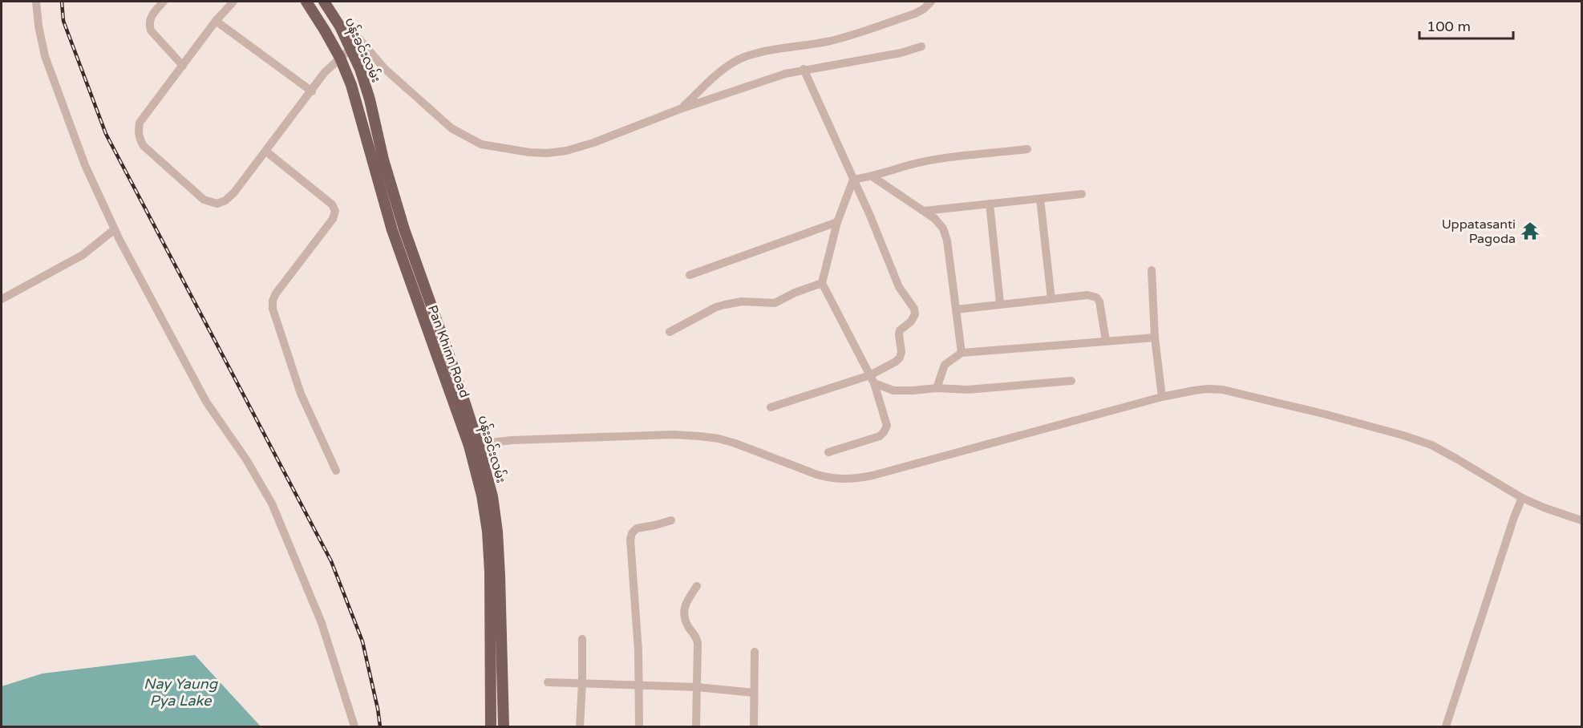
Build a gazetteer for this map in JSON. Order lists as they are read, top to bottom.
{
  "streets": {
    "main road": ["ပန်းခင်းလမ်း", "Pan Khinn Road"]
  },
  "crossings": [
    ["ပန်းခင်းလမ်း", "Pan Khinn Road"]
  ],
  "water": ["Nay Yaung Pya Lake"],
  "places": {
    "temple": ["Uppatasanti Pagoda"]
  },
  "scale_bar": "100 m"
}
